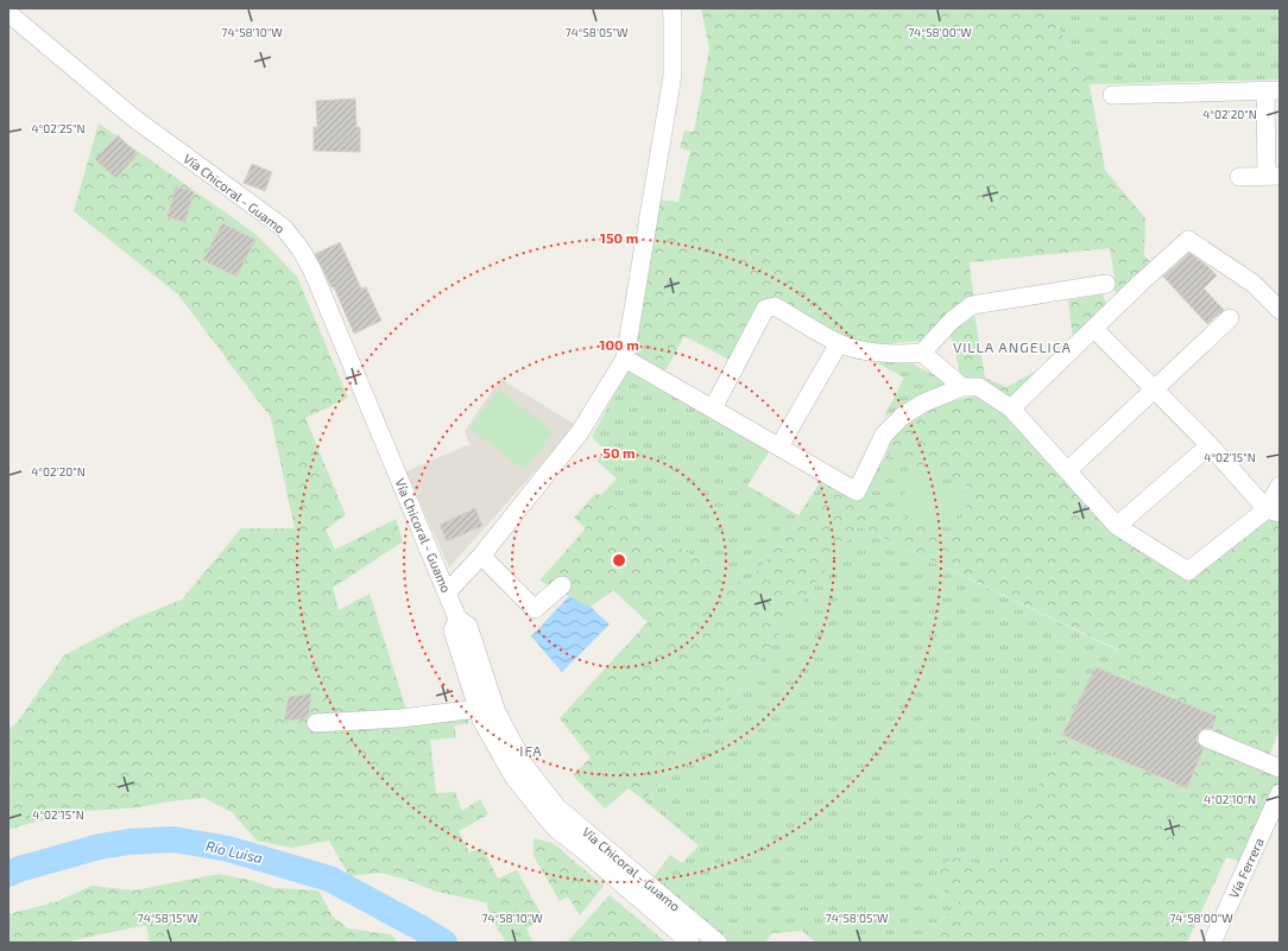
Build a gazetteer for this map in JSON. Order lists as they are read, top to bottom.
{
  "streets": {
    "street": ["Vía Chicoral - Guamo", "Vía Ferrera"]
  },
  "districts": ["VILLA ANGELICA", "IFA"],
  "water": ["Río Luisa"],
  "coordinates": [
    "74°58'10\"W",
    "74°58'05\"W",
    "74°58'00\"W",
    "4°02'20\"N",
    "4°02'25\"N",
    "4°02'15\"N",
    "4°02'10\"N",
    "74°58'15\"W"
  ],
  "rings": ["150 m", "100 m", "50 m"]
}
